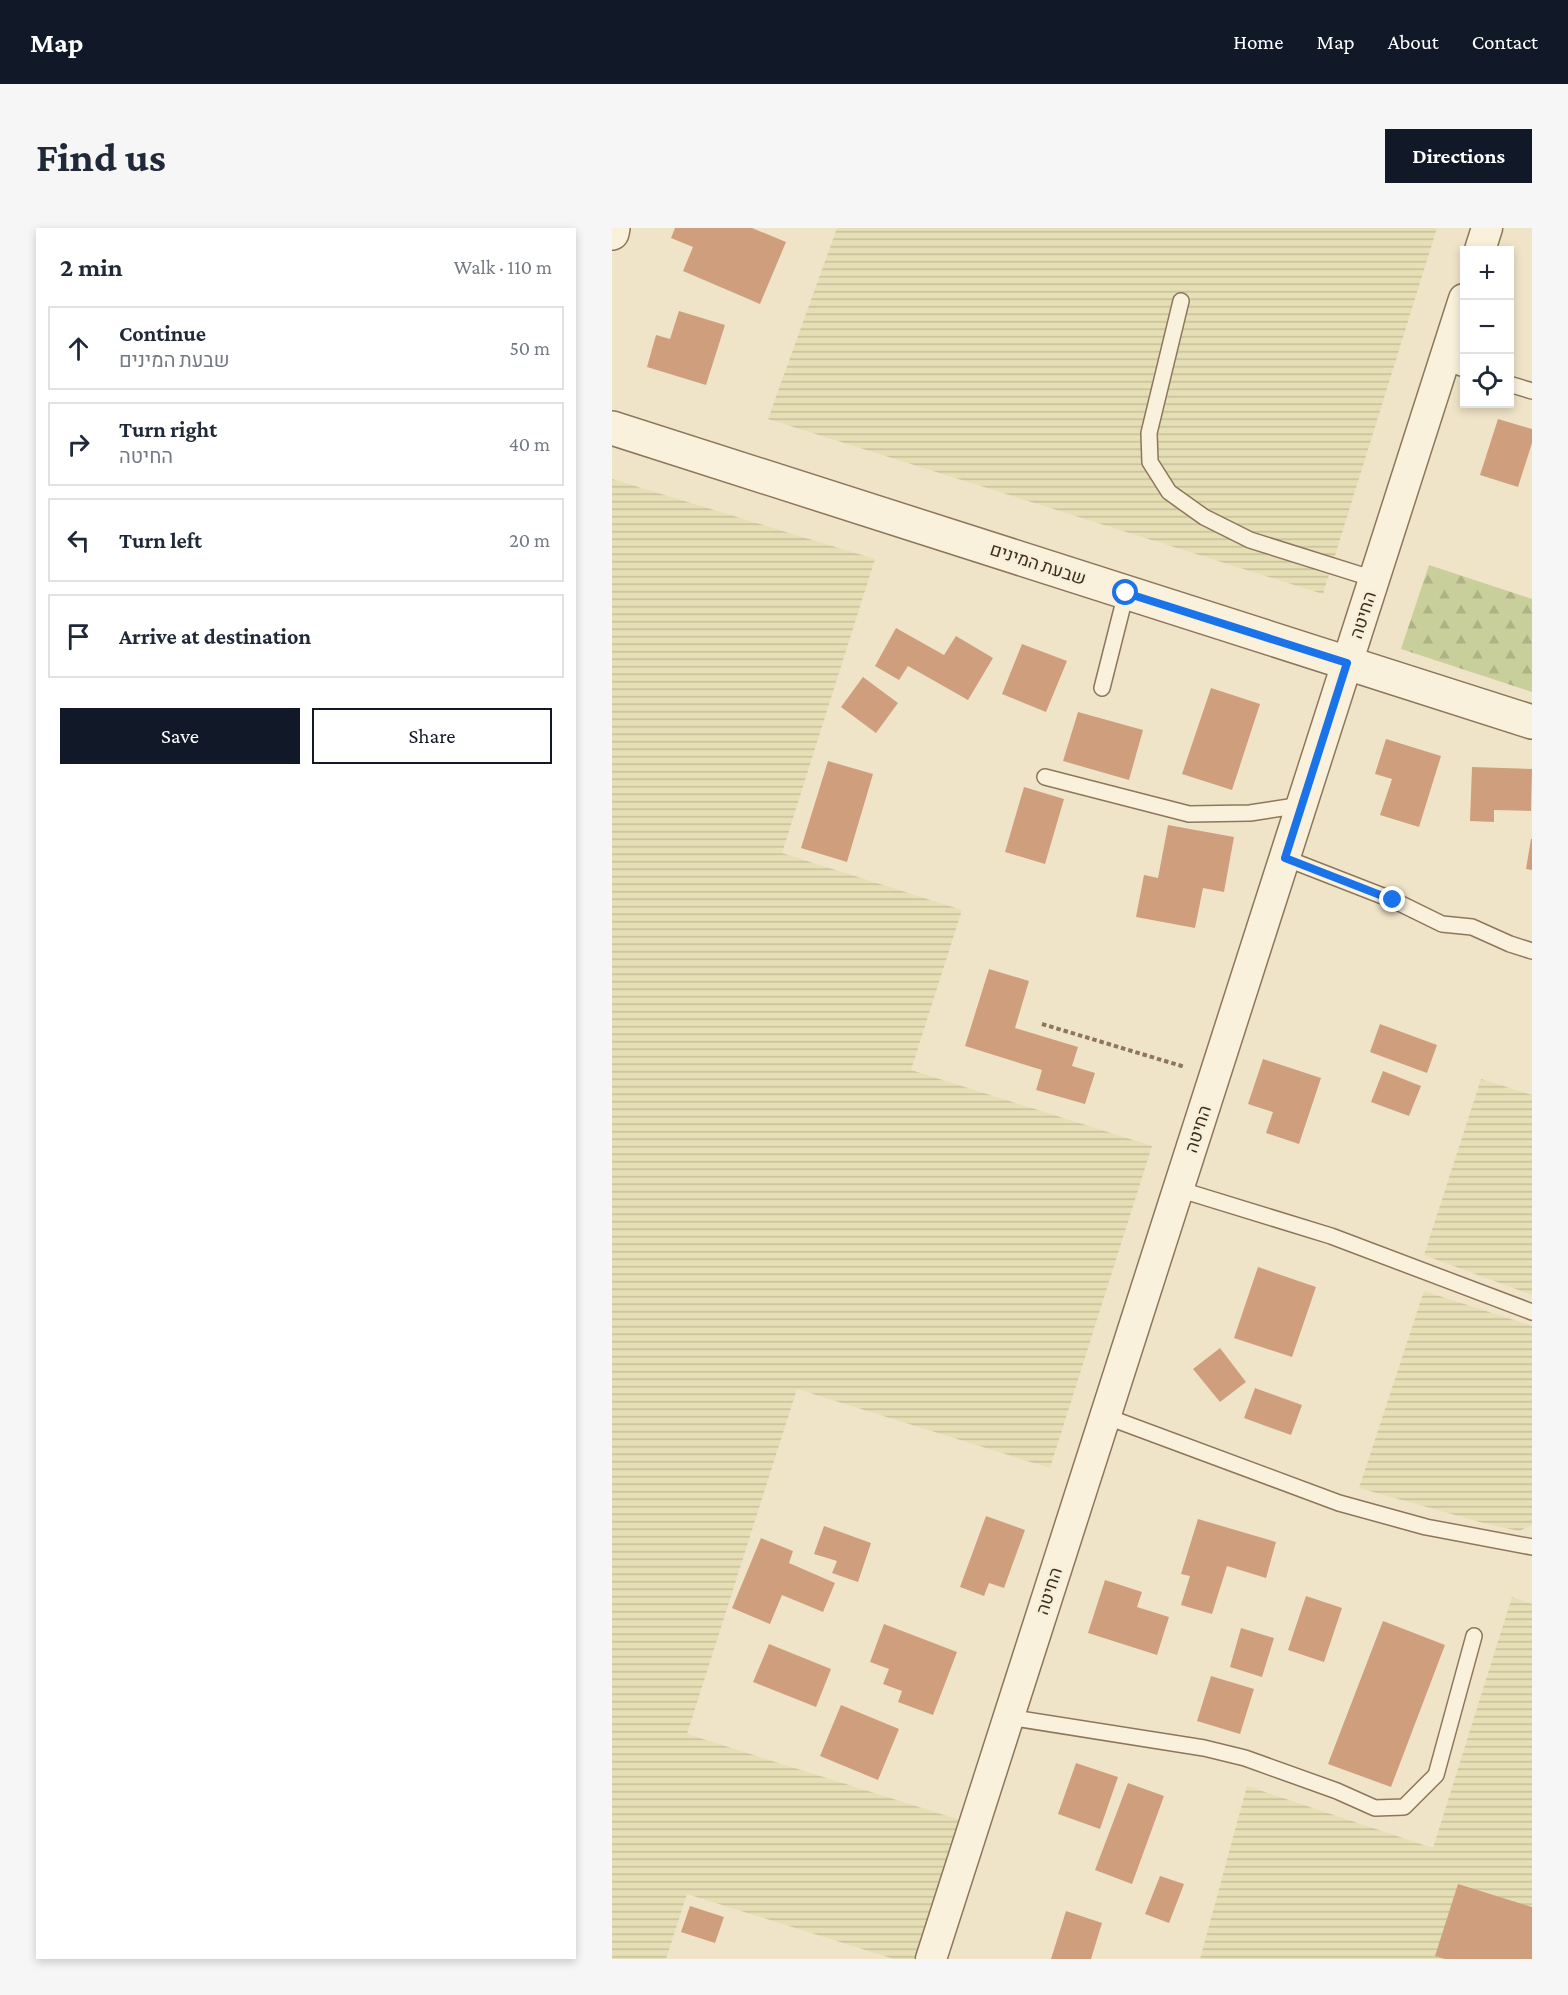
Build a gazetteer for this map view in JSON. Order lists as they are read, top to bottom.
{
  "streets": {
    "street": ["שבעת המינים", "החיטה"]
  },
  "crossings": [
    ["שבעת המינים", "החיטה"]
  ],
  "page": {
    "header": "Map",
    "nav": [
      "Home",
      "Map",
      "About",
      "Contact"
    ],
    "buttons": [
      "Directions",
      ["Save", "Share"]
    ],
    "title": "Find us",
    "heading": ["2 min", "Walk · 110 m"],
    "map_buttons": ["+", "−"],
    "list": [
      ["Continue", "שבעת המינים", "50 m"],
      ["Turn right", "החיטה", "40 m"],
      ["Turn left", "20 m"],
      "Arrive at destination"
    ]
  }
}
